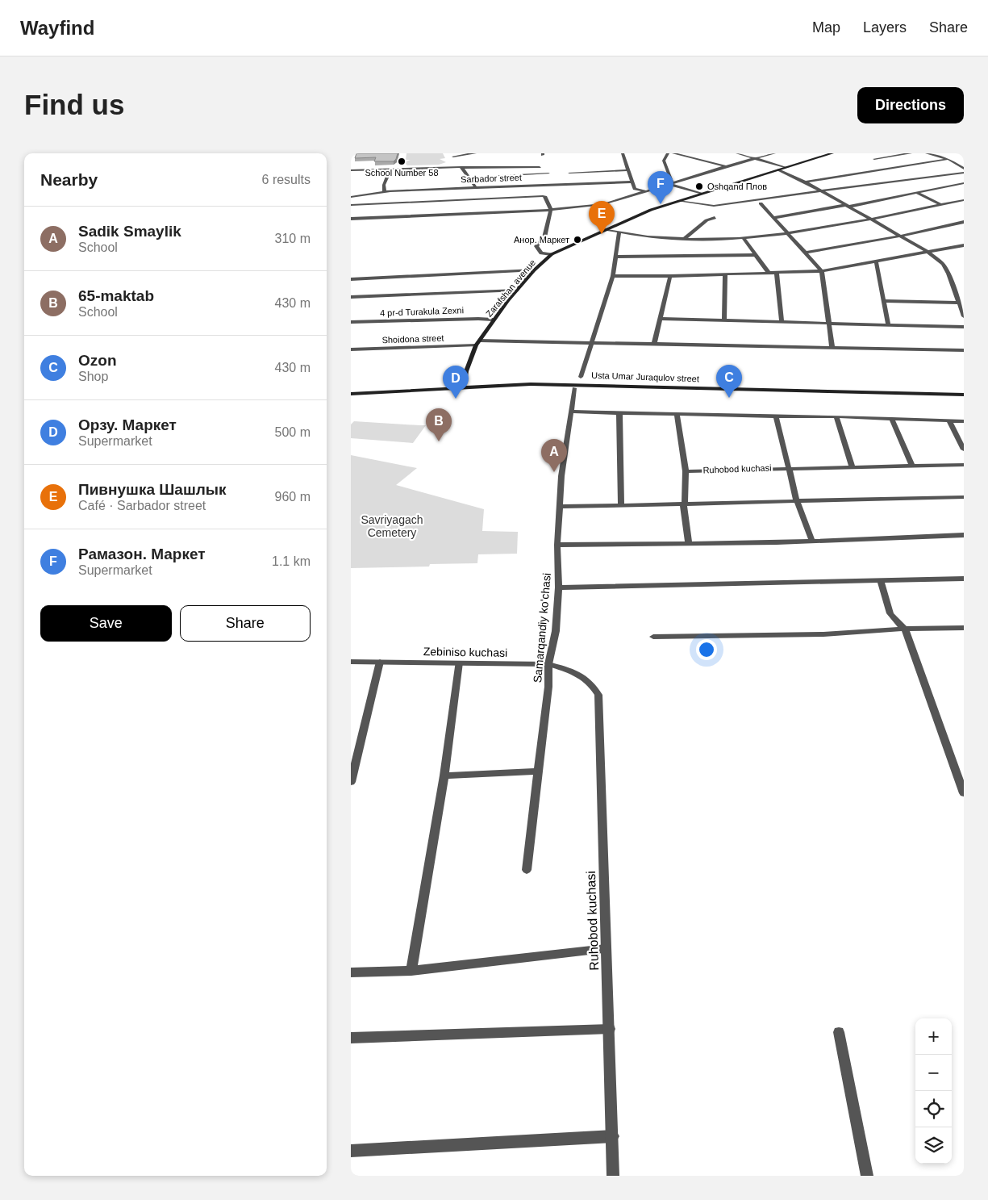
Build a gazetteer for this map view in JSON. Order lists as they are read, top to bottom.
{
  "streets": {
    "main road": ["Zarafshan avenue", "Usta Umar Juraqulov street"],
    "street": [
      "Sarbador street",
      "4 pr-d Turakula Zexni",
      "Shoidona street",
      "Ruhobod kuchasi",
      "Samarqandiy ko'chasi",
      "Zebiniso kuchasi"
    ]
  },
  "crossings": [
    ["Zarafshan avenue", "4 pr-d Turakula Zexni"],
    ["Zarafshan avenue", "Shoidona street"],
    ["Zarafshan avenue", "Usta Umar Juraqulov street"],
    ["Ruhobod kuchasi", "Zebiniso kuchasi"],
    ["Samarqandiy ko'chasi", "Zebiniso kuchasi"]
  ],
  "parks": ["Savriyagach Cemetery"],
  "places": ["School Number 58", "Oshqand Плов", "Анор. Маркет"],
  "page": {
    "header": "Wayfind",
    "nav": ["Map", "Layers", "Share"],
    "buttons": [
      "Directions",
      ["Save", "Share"]
    ],
    "title": "Find us",
    "heading": ["Nearby", "6 results"],
    "pins": [
      "F",
      "E",
      "C",
      "D",
      "B",
      "A"
    ],
    "list": [
      {
        "mark": "A",
        "name": "Sadik Smaylik",
        "note": "School",
        "value": "310 m"
      },
      {
        "mark": "B",
        "name": "65-maktab",
        "note": "School",
        "value": "430 m"
      },
      {
        "mark": "C",
        "name": "Ozon",
        "note": "Shop",
        "value": "430 m"
      },
      {
        "mark": "D",
        "name": "Орзу. Маркет",
        "note": "Supermarket",
        "value": "500 m"
      },
      {
        "mark": "E",
        "name": "Пивнушка Шашлык",
        "note": "Café · Sarbador street",
        "value": "960 m"
      },
      {
        "mark": "F",
        "name": "Рамазон. Маркет",
        "note": "Supermarket",
        "value": "1.1 km"
      }
    ],
    "map_buttons": ["+", "−"]
  }
}
